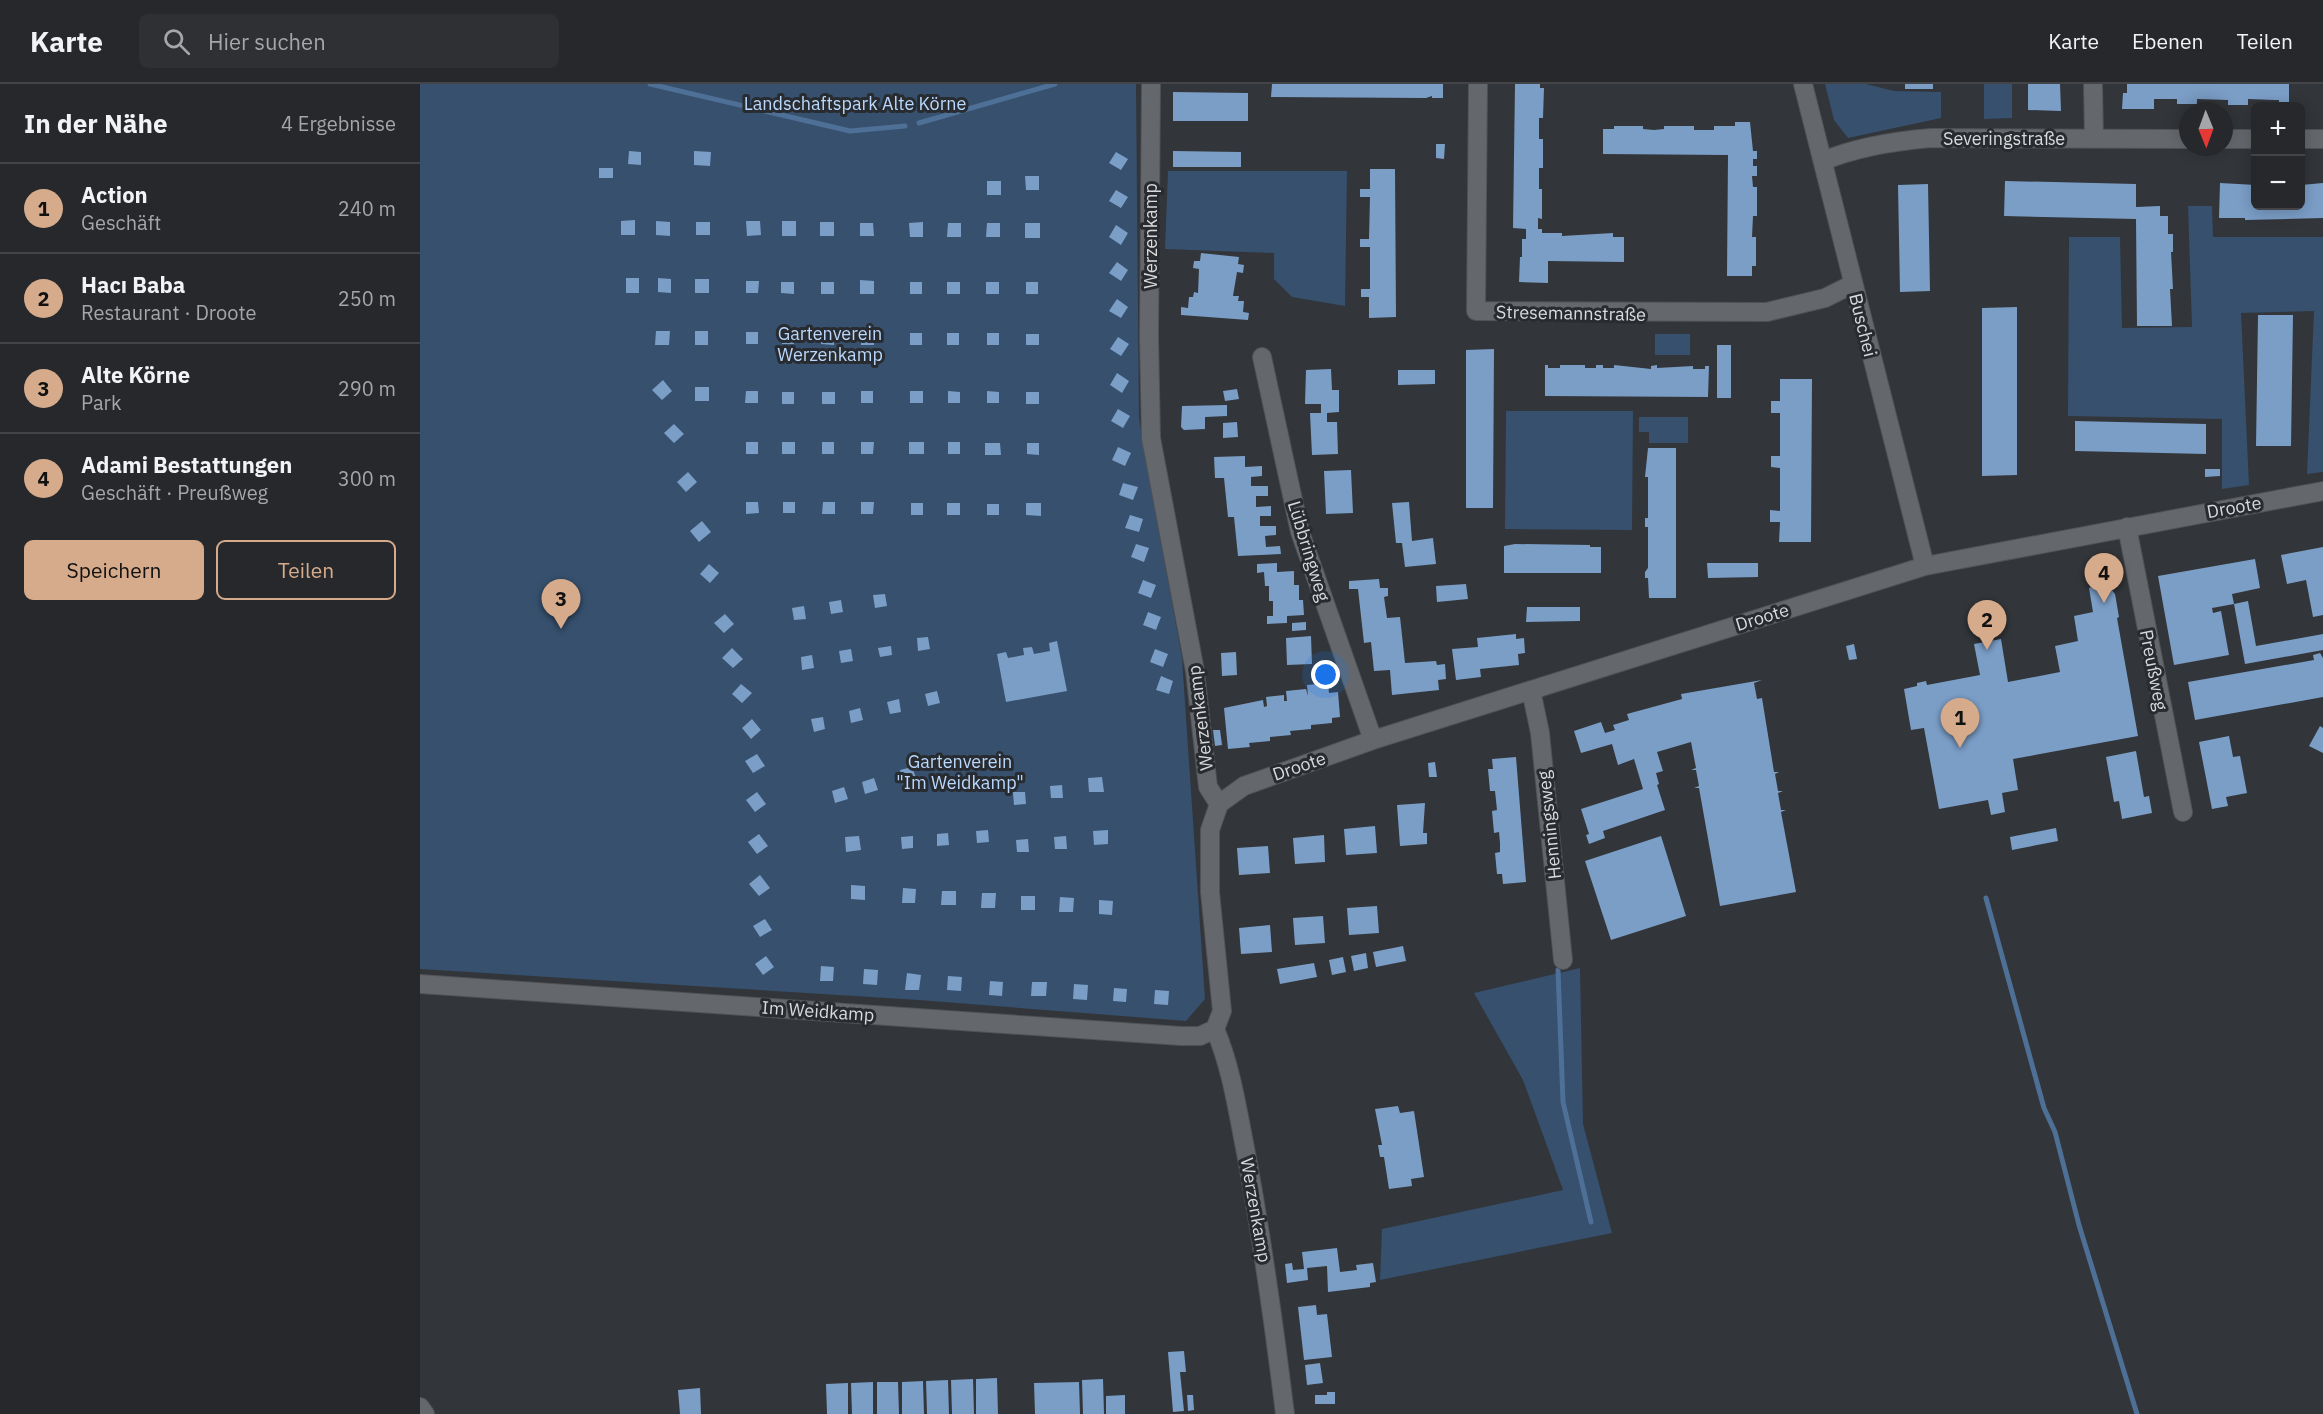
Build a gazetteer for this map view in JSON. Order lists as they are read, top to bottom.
{
  "streets": {
    "street": [
      "Severingstraße",
      "Werzenkamp",
      "Stresemannstraße",
      "Buschei",
      "Droote",
      "Lübbringweg",
      "Preußweg",
      "Henningsweg",
      "Im Weidkamp"
    ]
  },
  "crossings": [
    ["Severingstraße", "Buschei"],
    ["Werzenkamp", "Droote"],
    ["Werzenkamp", "Im Weidkamp"],
    ["Stresemannstraße", "Buschei"],
    ["Buschei", "Droote"],
    ["Droote", "Lübbringweg"],
    ["Droote", "Preußweg"],
    ["Droote", "Henningsweg"]
  ],
  "parks": ["Landschaftspark Alte Körne", "Gartenverein Werzenkamp", "Gartenverein \"Im Weidkamp\""],
  "north": "bottom",
  "page": {
    "header": "Karte",
    "search": "Hier suchen",
    "nav": ["Karte", "Ebenen", "Teilen"],
    "heading": ["In der Nähe", "4 Ergebnisse"],
    "map_buttons": ["+", "−"],
    "list": [
      {
        "mark": "1",
        "name": "Action",
        "note": "Geschäft",
        "value": "240 m"
      },
      {
        "mark": "2",
        "name": "Hacı Baba",
        "note": "Restaurant · Droote",
        "value": "250 m"
      },
      {
        "mark": "3",
        "name": "Alte Körne",
        "note": "Park",
        "value": "290 m"
      },
      {
        "mark": "4",
        "name": "Adami Bestattungen",
        "note": "Geschäft · Preußweg",
        "value": "300 m"
      }
    ],
    "buttons": ["Speichern", "Teilen"],
    "pins": [
      "4",
      "3",
      "2",
      "1"
    ]
  }
}
